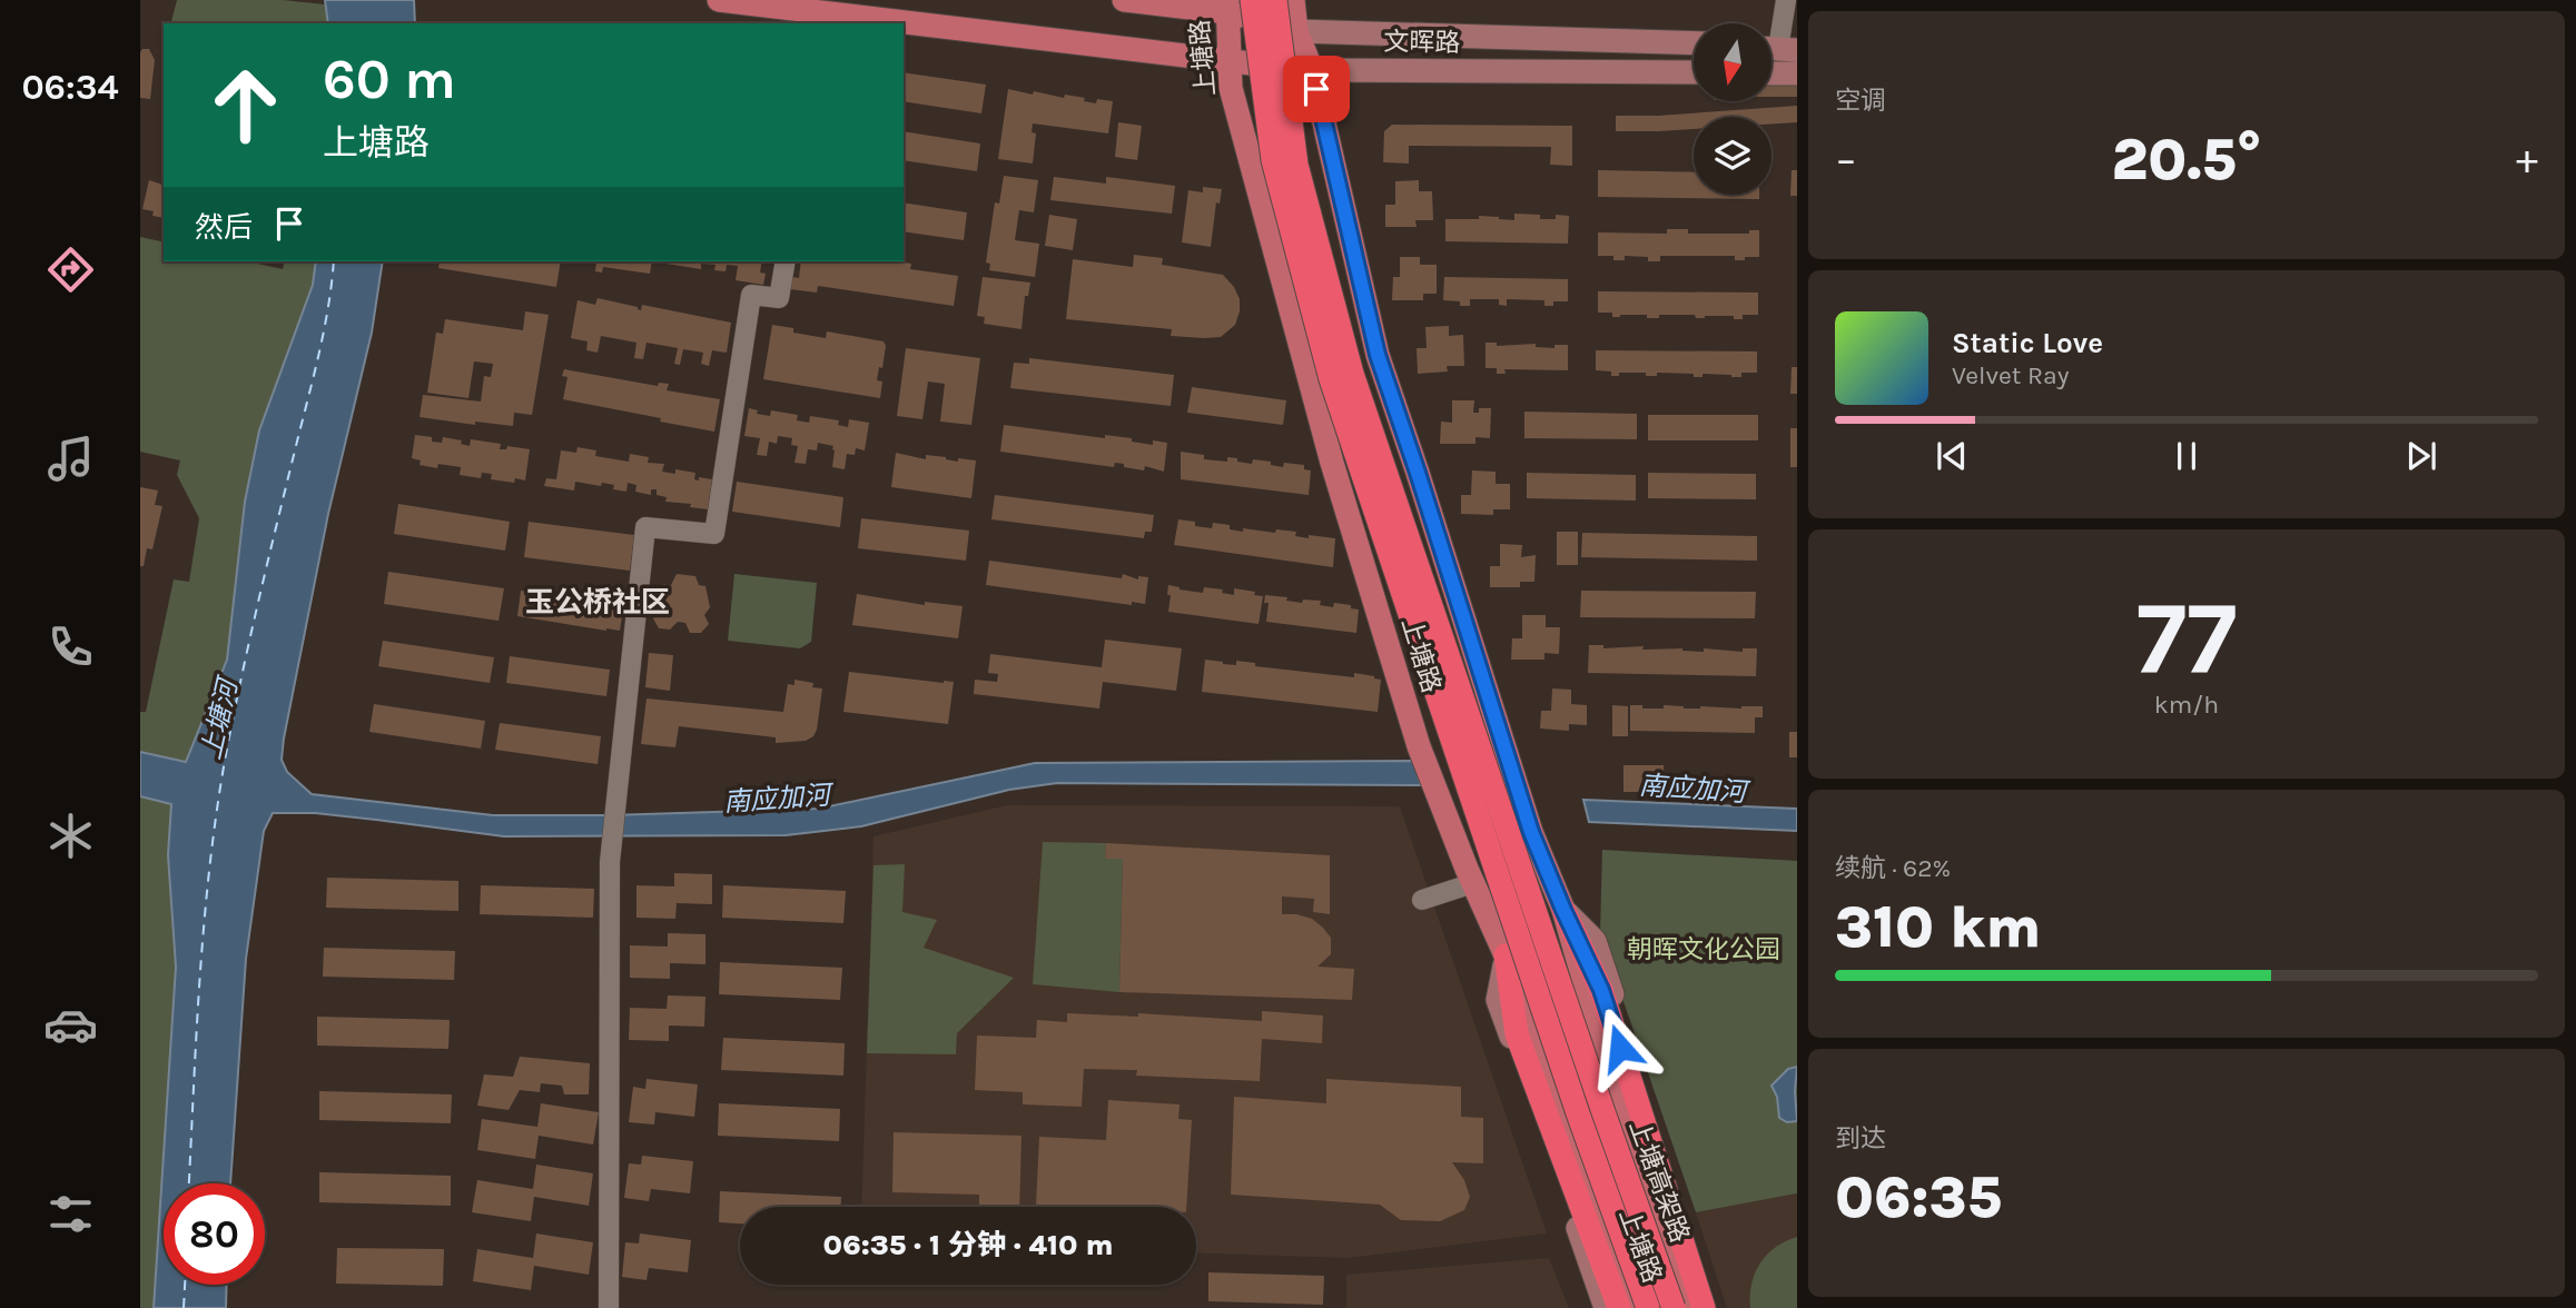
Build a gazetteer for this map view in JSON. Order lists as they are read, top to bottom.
{
  "streets": {
    "highway": ["上塘高架路"],
    "main road": ["文晖路", "上塘路"]
  },
  "crossings": [
    ["文晖路", "上塘路"]
  ],
  "districts": ["玉公桥社区"],
  "water": ["上塘河", "南应加河"],
  "parks": ["朝晖文化公园"],
  "north": "bottom",
  "page": {
    "tabs": "06:34",
    "tile": [
      "空调",
      ["77", "km/h"],
      ["续航 · 62%", "310 km"],
      ["到达", "06:35"]
    ],
    "turn": ["60 m", "上塘路"],
    "heat": ["−", "20.5°", "+"],
    "then": "然后",
    "song": ["Static Love", "Velvet Ray"],
    "limit": "80",
    "trip": "06:35 · 1 分钟 · 410 m"
  }
}
